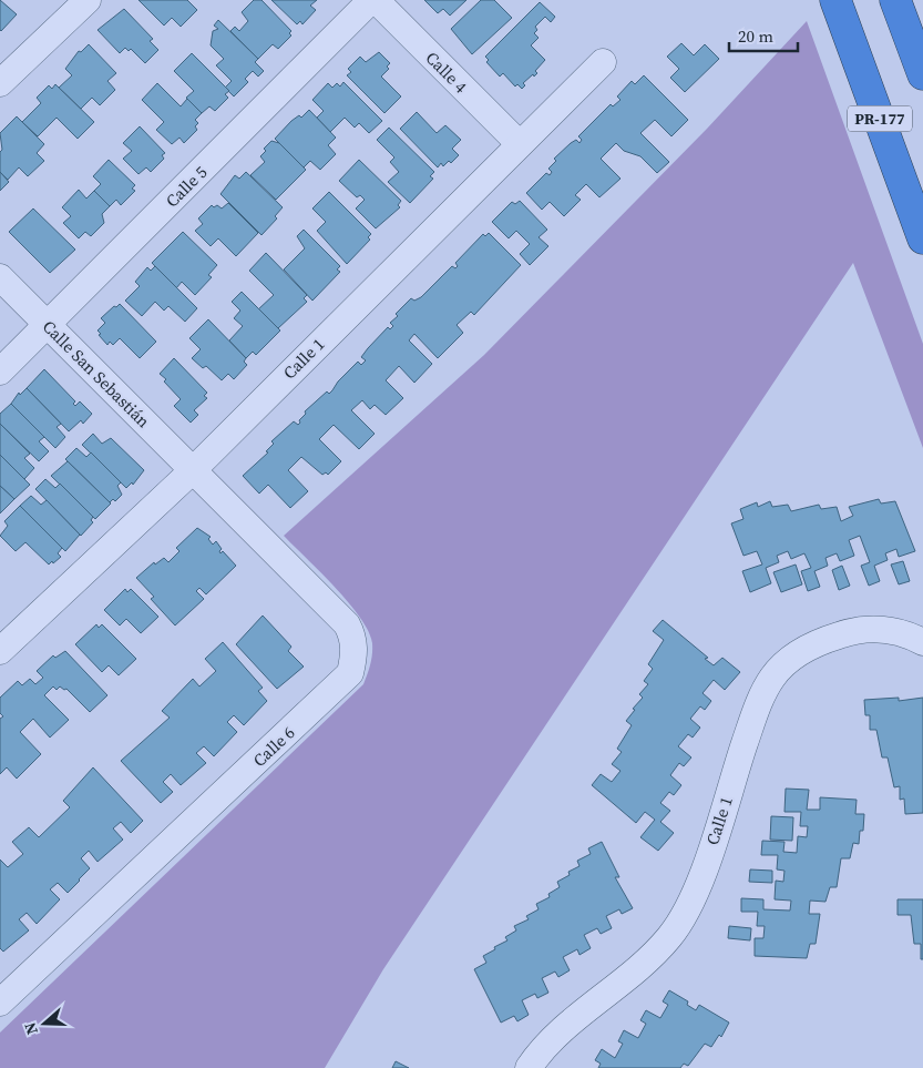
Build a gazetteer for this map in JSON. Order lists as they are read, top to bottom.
{
  "streets": {
    "highway": ["PR-177"],
    "street": [
      "Calle 4",
      "Calle 5",
      "Calle 1",
      "Calle San Sebastián",
      "Calle 6"
    ]
  },
  "crossings": [
    ["Calle 4", "Calle 1"],
    ["Calle 5", "Calle San Sebastián"],
    ["Calle 1", "Calle San Sebastián"],
    ["Calle 1", "Calle 6"],
    ["Calle San Sebastián", "Calle 6"]
  ],
  "scale_bar": "20 m",
  "north": "left"
}
